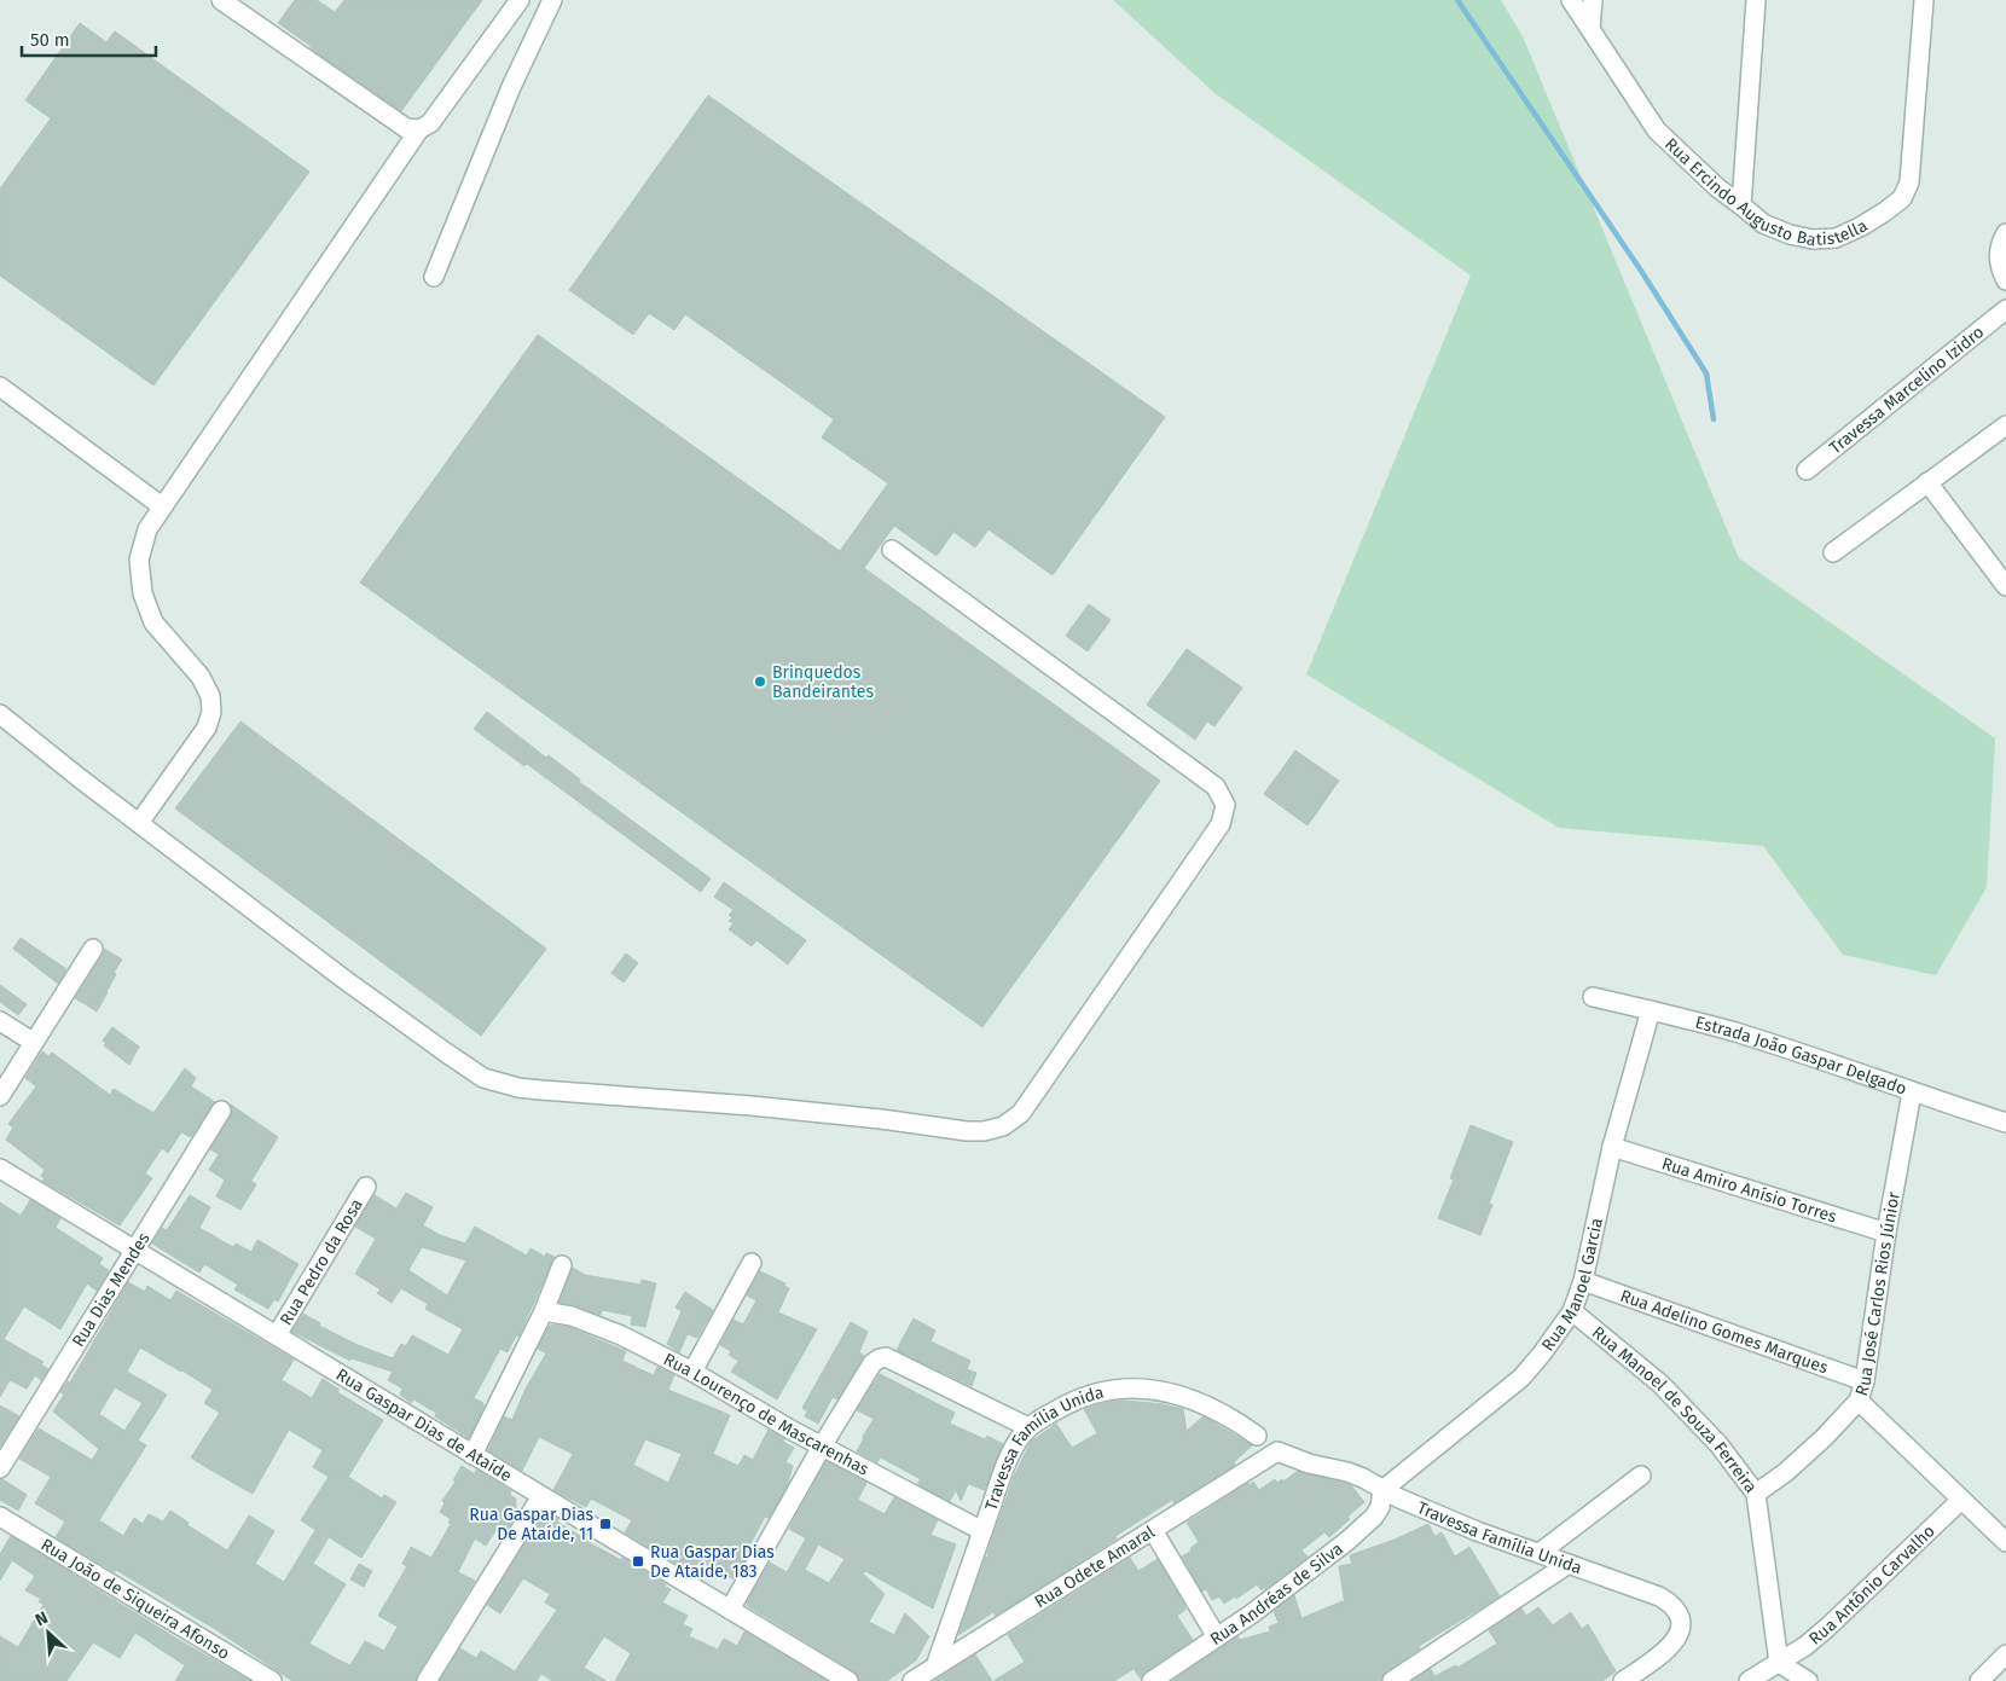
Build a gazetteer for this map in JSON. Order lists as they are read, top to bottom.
{
  "streets": {
    "street": [
      "Rua Ercindo Augusto Batistella",
      "Travessa Marcelino Izidro",
      "Estrada João Gaspar Delgado",
      "Rua Amiro Anísio Torres",
      "Rua Pedro da Rosa",
      "Rua Manoel Garcia",
      "Rua Dias Mendes",
      "Rua José Carlos Rios Júnior",
      "Rua Adelino Gomes Marques",
      "Rua Manoel de Souza Ferreira",
      "Rua Lourenço de Mascarenhas",
      "Rua Gaspar Dias de Ataíde",
      "Travessa Família Unida",
      "Rua Odete Amaral",
      "Rua Antônio Carvalho",
      "Rua Andréas de Silva",
      "Rua João de Siqueira Afonso"
    ]
  },
  "crossings": [
    ["Estrada João Gaspar Delgado", "Rua Manoel Garcia"],
    ["Estrada João Gaspar Delgado", "Rua José Carlos Rios Júnior"],
    ["Rua Amiro Anísio Torres", "Rua Manoel Garcia"],
    ["Rua Amiro Anísio Torres", "Rua José Carlos Rios Júnior"],
    ["Rua Pedro da Rosa", "Rua Gaspar Dias de Ataíde"],
    ["Rua Manoel Garcia", "Rua Adelino Gomes Marques"],
    ["Rua Manoel Garcia", "Rua Manoel de Souza Ferreira"],
    ["Rua Manoel Garcia", "Travessa Família Unida"],
    ["Rua Manoel Garcia", "Rua Andréas de Silva"],
    ["Rua Dias Mendes", "Rua Gaspar Dias de Ataíde"],
    ["Rua José Carlos Rios Júnior", "Rua Adelino Gomes Marques"],
    ["Rua José Carlos Rios Júnior", "Rua Antônio Carvalho"],
    ["Rua Manoel de Souza Ferreira", "Rua Antônio Carvalho"],
    ["Rua Lourenço de Mascarenhas", "Travessa Família Unida"],
    ["Travessa Família Unida", "Rua Odete Amaral"],
    ["Travessa Família Unida", "Rua Andréas de Silva"]
  ],
  "places": {
    "other": ["Brinquedos Bandeirantes"],
    "transit": ["Rua Gaspar Dias De Ataíde, 11", "Rua Gaspar Dias De Ataíde, 183"]
  },
  "scale_bar": "50 m",
  "north": "top left"
}
